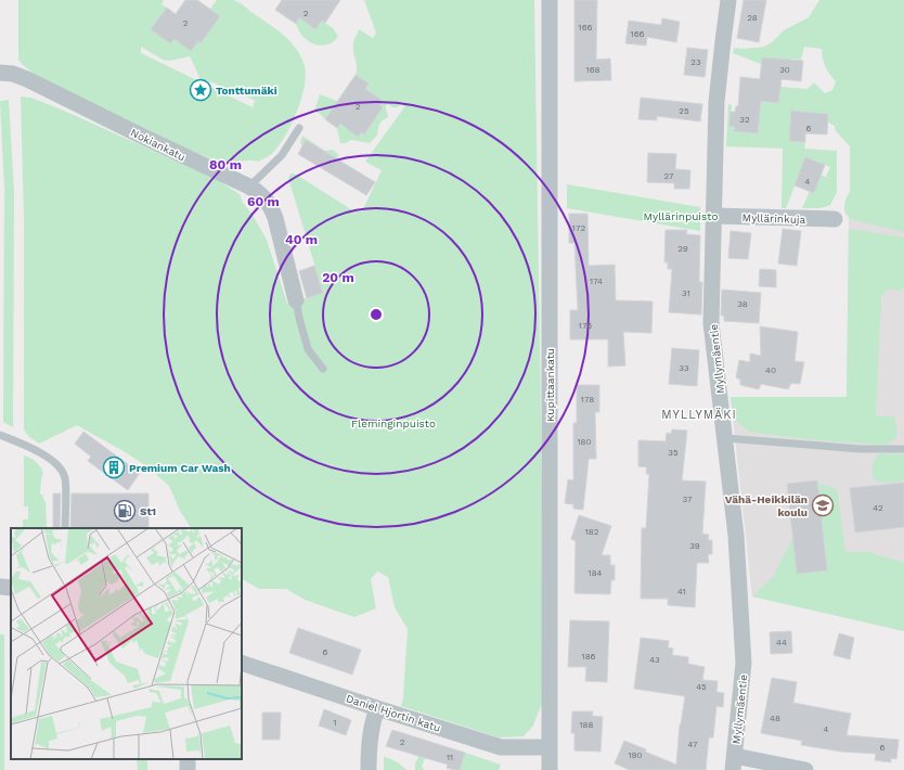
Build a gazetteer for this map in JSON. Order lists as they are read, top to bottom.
{
  "streets": {
    "street": [
      "Nokiankatu",
      "Myllärinkuja",
      "Myllymäentie",
      "Kupittaankatu",
      "Daniel Hjortin katu"
    ]
  },
  "crossings": [
    ["Myllärinkuja", "Myllymäentie"],
    ["Kupittaankatu", "Daniel Hjortin katu"]
  ],
  "districts": ["MYLLYMÄKI"],
  "parks": ["Myllärinpuisto", "Fleminginpuisto"],
  "places": {
    "place": ["Tonttumäki"],
    "building": ["Premium Car Wash"],
    "school or university": ["Vähä-Heikkilän koulu"],
    "fuel station": ["St1"]
  },
  "house_numbers": [
    "2",
    "28",
    "2",
    "166",
    "166",
    "23",
    "168",
    "30",
    "2",
    "25",
    "32",
    "6",
    "27",
    "4",
    "172",
    "29",
    "174",
    "31",
    "38",
    "176",
    "33",
    "40",
    "178",
    "180",
    "35",
    "37",
    "42",
    "182",
    "39",
    "184",
    "41",
    "44",
    "6",
    "186",
    "43",
    "45",
    "48",
    "1",
    "188",
    "4",
    "2",
    "47",
    "6",
    "190",
    "11"
  ],
  "rings": [
    "80 m",
    "60 m",
    "40 m",
    "20 m"
  ]
}
